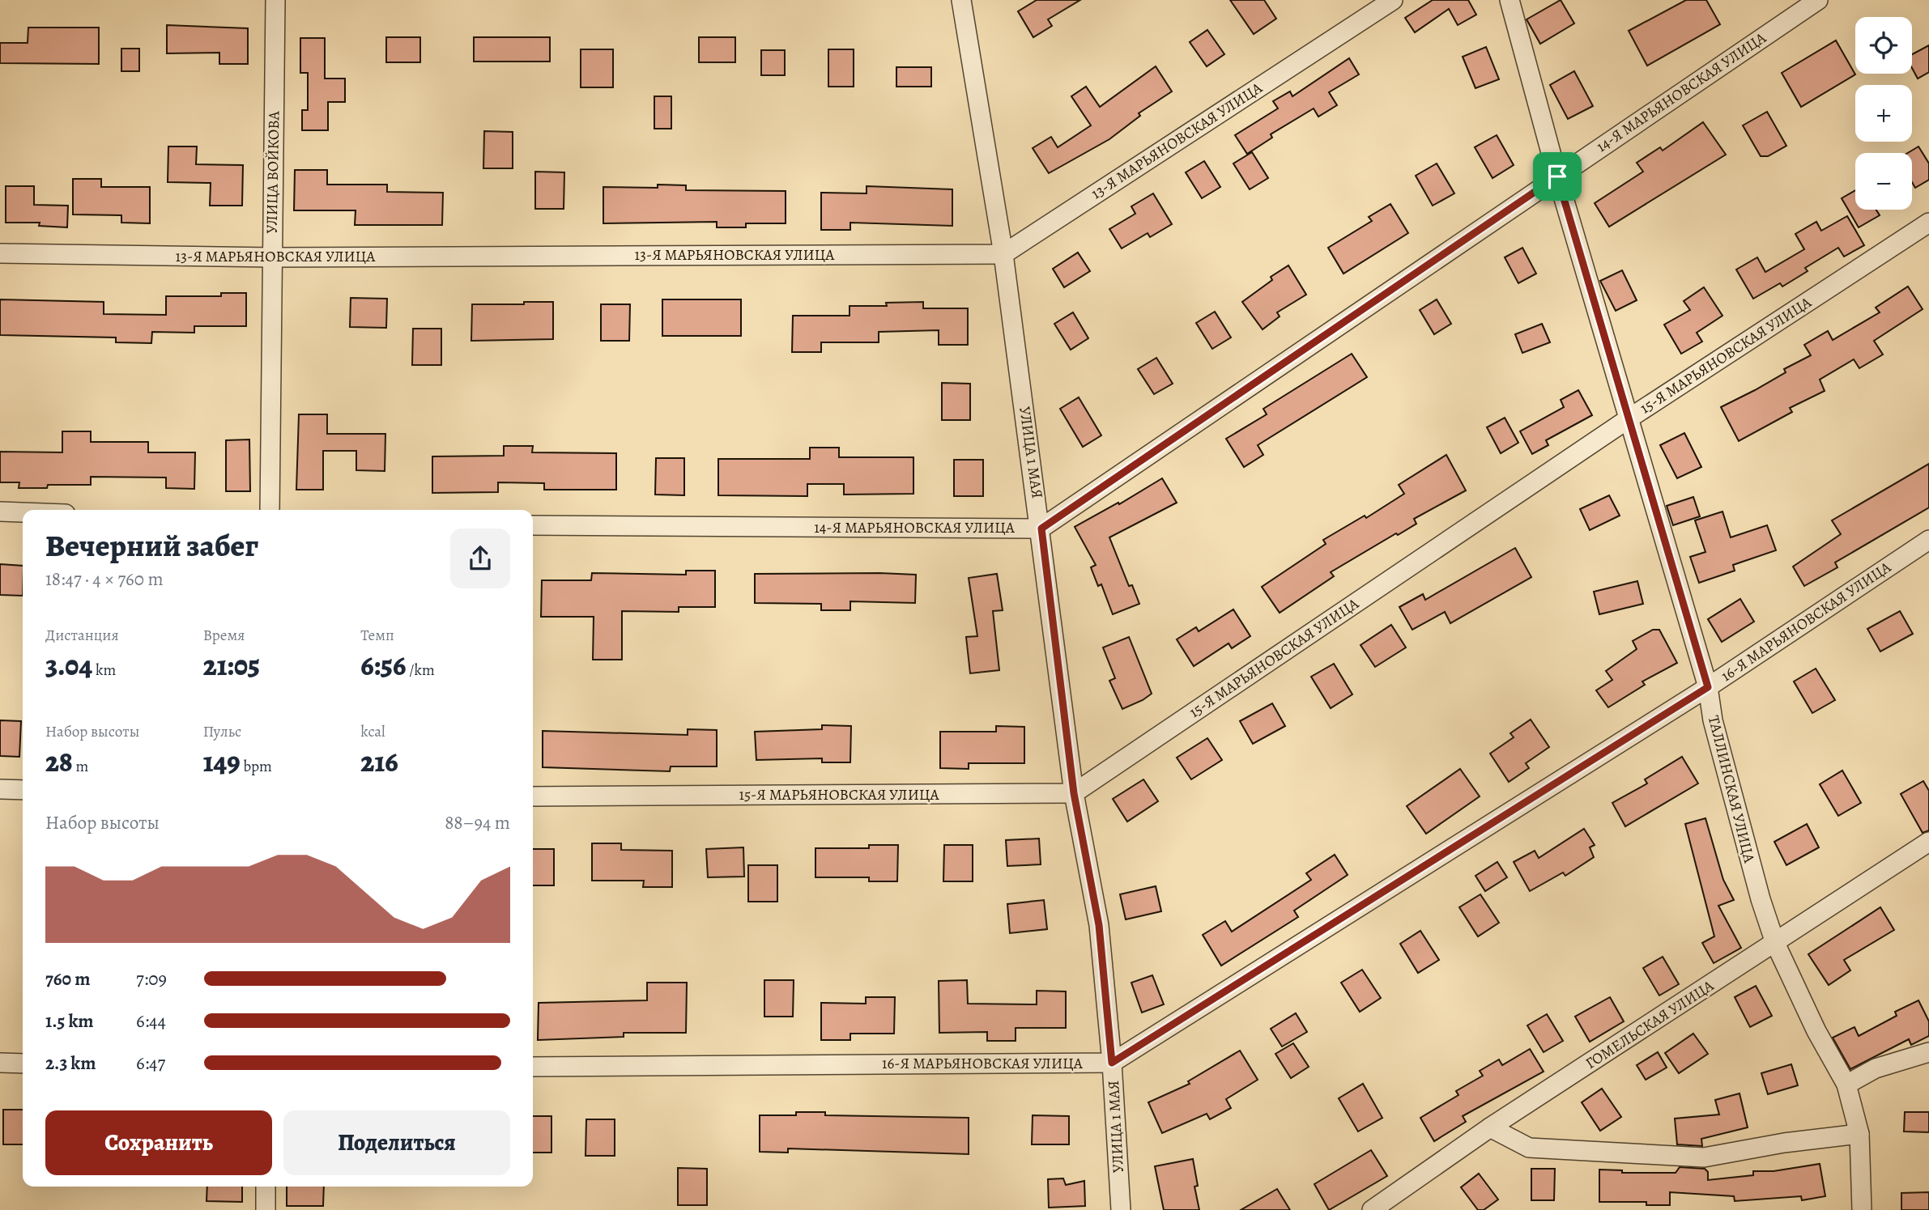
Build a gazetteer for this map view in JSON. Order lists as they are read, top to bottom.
{
  "streets": {
    "street": [
      "14-Я МАРЬЯНОВСКАЯ УЛИЦА",
      "13-Я МАРЬЯНОВСКАЯ УЛИЦА",
      "УЛИЦА ВОЙКОВА",
      "15-Я МАРЬЯНОВСКАЯ УЛИЦА",
      "УЛИЦА 1 МАЯ",
      "16-Я МАРЬЯНОВСКАЯ УЛИЦА",
      "ТАЛЛИНСКАЯ УЛИЦА",
      "ГОМЕЛЬСКАЯ УЛИЦА"
    ]
  },
  "crossings": [
    ["14-Я МАРЬЯНОВСКАЯ УЛИЦА", "УЛИЦА 1 МАЯ"],
    ["14-Я МАРЬЯНОВСКАЯ УЛИЦА", "ТАЛЛИНСКАЯ УЛИЦА"],
    ["13-Я МАРЬЯНОВСКАЯ УЛИЦА", "УЛИЦА ВОЙКОВА"],
    ["13-Я МАРЬЯНОВСКАЯ УЛИЦА", "УЛИЦА 1 МАЯ"],
    ["15-Я МАРЬЯНОВСКАЯ УЛИЦА", "УЛИЦА 1 МАЯ"],
    ["15-Я МАРЬЯНОВСКАЯ УЛИЦА", "ТАЛЛИНСКАЯ УЛИЦА"],
    ["УЛИЦА 1 МАЯ", "16-Я МАРЬЯНОВСКАЯ УЛИЦА"],
    ["16-Я МАРЬЯНОВСКАЯ УЛИЦА", "ТАЛЛИНСКАЯ УЛИЦА"],
    ["ТАЛЛИНСКАЯ УЛИЦА", "ГОМЕЛЬСКАЯ УЛИЦА"]
  ],
  "page": {
    "map_buttons": ["+", "−"],
    "heading": ["Вечерний забег", "18:47 · 4 × 760 m"],
    "stats": [
      ["Дистанция", "3.04 km"],
      ["Время", "21:05"],
      ["Темп", "6:56 /km"],
      ["Набор высоты", "28 m"],
      ["Пульс", "149 bpm"],
      ["kcal", "216"]
    ],
    "chart": ["Набор высоты", "88–94 m"],
    "list": [
      {
        "name": "760 m",
        "note": "7:09"
      },
      {
        "name": "1.5 km",
        "note": "6:44"
      },
      {
        "name": "2.3 km",
        "note": "6:47"
      }
    ],
    "buttons": ["Сохранить", "Поделиться"]
  }
}
